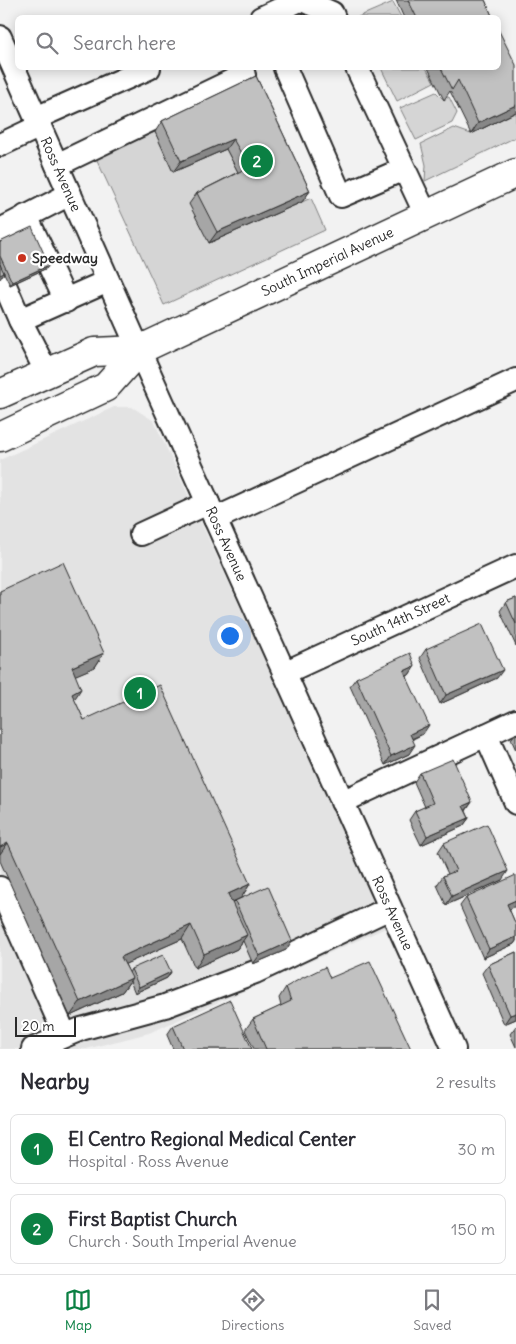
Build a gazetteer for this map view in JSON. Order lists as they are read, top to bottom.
{
  "streets": {
    "highway": ["South Imperial Avenue"],
    "street": ["Ross Avenue", "South 14th Street"]
  },
  "crossings": [
    ["Ross Avenue", "South Imperial Avenue"],
    ["Ross Avenue", "South 14th Street"]
  ],
  "places": ["Speedway"],
  "scale_bar": "20 m",
  "page": {
    "search": "Search here",
    "pins": ["2", "1"],
    "scale": "20 m",
    "heading": ["Nearby", "2 results"],
    "list": [
      {
        "mark": "1",
        "name": "El Centro Regional Medical Center",
        "note": "Hospital · Ross Avenue",
        "value": "30 m"
      },
      {
        "mark": "2",
        "name": "First Baptist Church",
        "note": "Church · South Imperial Avenue",
        "value": "150 m"
      }
    ],
    "nav": ["Map", "Directions", "Saved"]
  }
}
